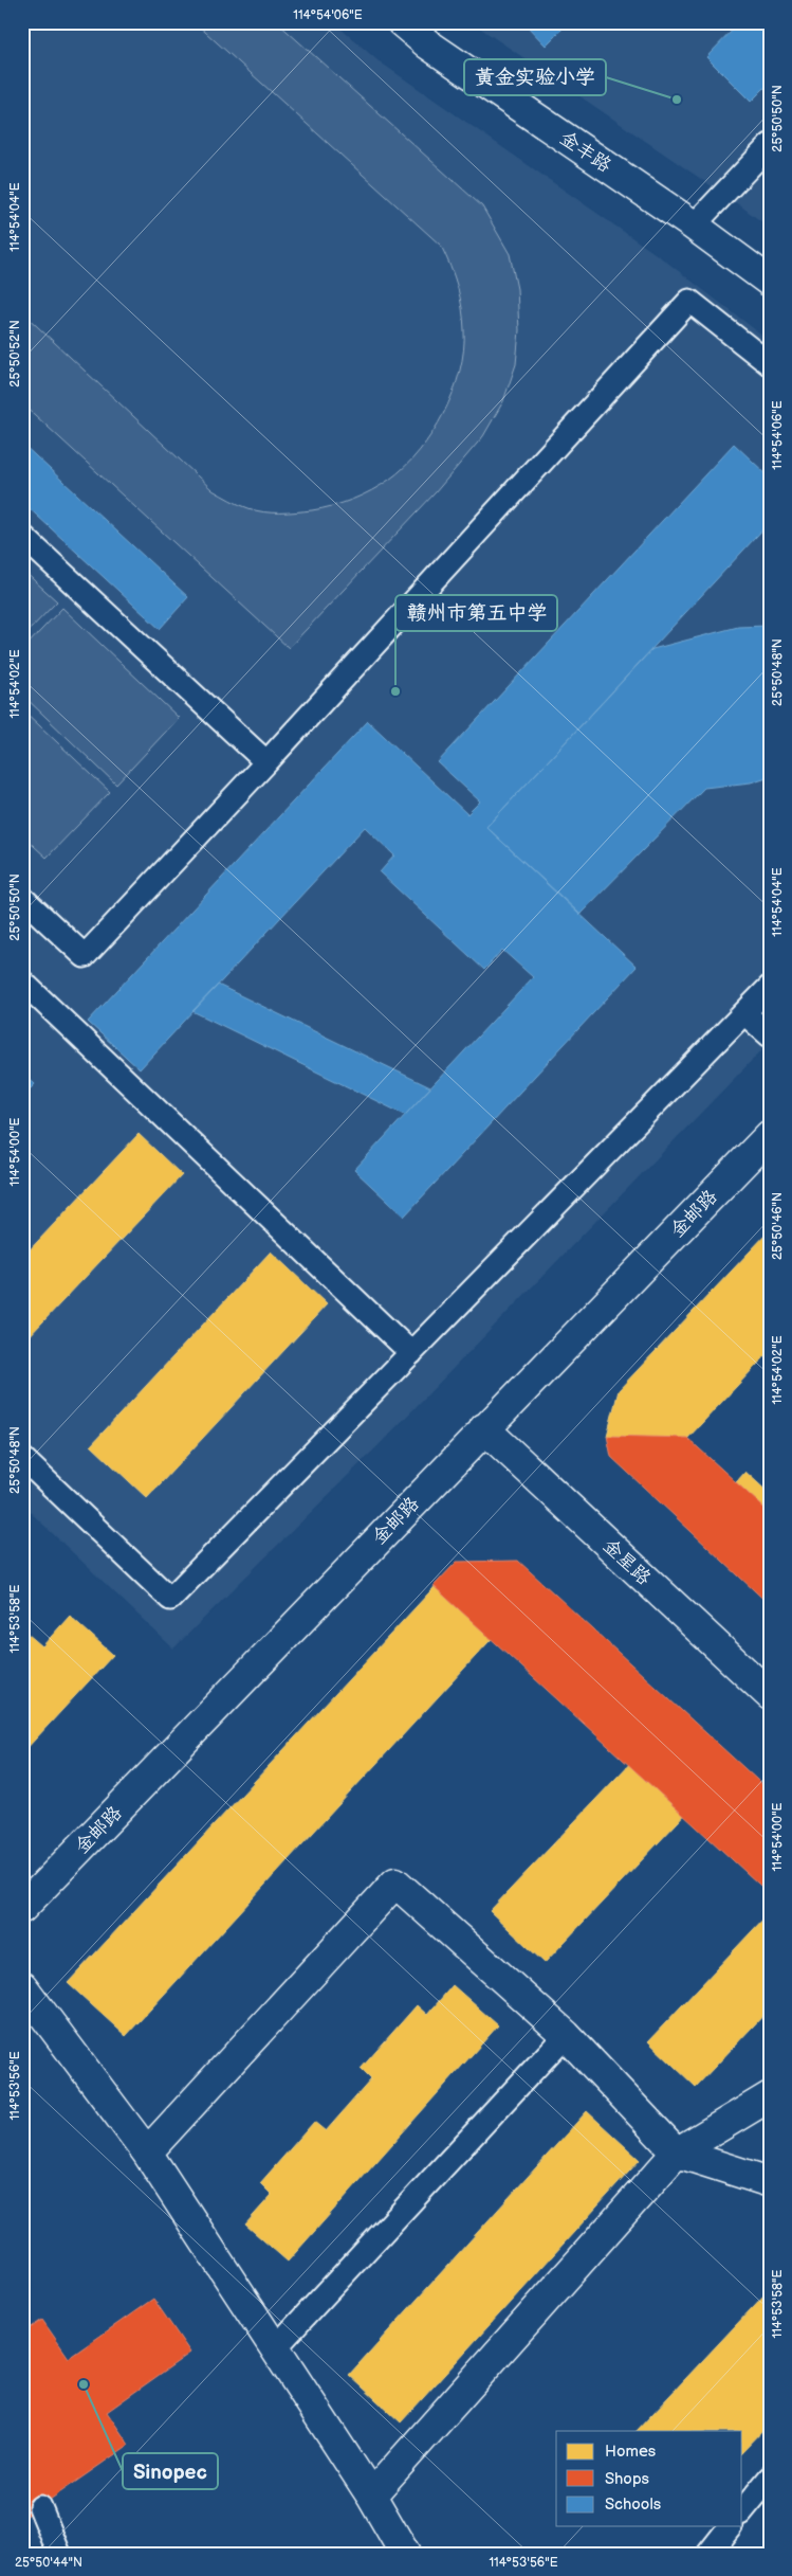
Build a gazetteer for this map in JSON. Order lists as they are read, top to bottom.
{
  "streets": {
    "street": ["金丰路", "金邮路", "金星路"]
  },
  "crossings": [
    ["金邮路", "金星路"]
  ],
  "places": ["黄金实验小学", "赣州市第五中学", "Sinopec"],
  "legend": ["Homes", "Shops", "Schools"],
  "coordinates": [
    "114°54'06\"E",
    "25°50'50\"N",
    "114°54'04\"E",
    "25°50'52\"N",
    "25°50'48\"N",
    "114°54'02\"E",
    "114°54'00\"E",
    "25°50'46\"N",
    "114°53'58\"E",
    "114°53'56\"E",
    "25°50'44\"N"
  ]
}
